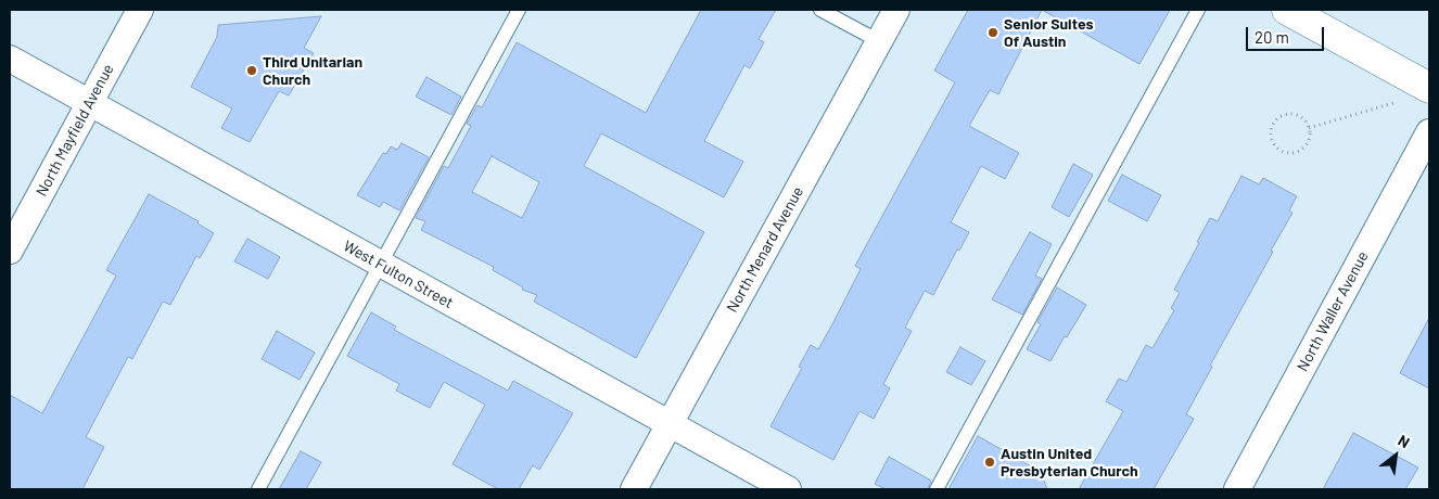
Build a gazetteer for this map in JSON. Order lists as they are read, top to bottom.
{
  "streets": {
    "street": [
      "North Mayfield Avenue",
      "North Menard Avenue",
      "West Fulton Street",
      "North Waller Avenue"
    ]
  },
  "crossings": [
    ["North Mayfield Avenue", "West Fulton Street"],
    ["North Menard Avenue", "West Fulton Street"]
  ],
  "places": ["Senior Suites Of Austin", "Third Unitarian Church", "Austin United Presbyterian Church"],
  "scale_bar": "20 m",
  "north": "top right"
}
